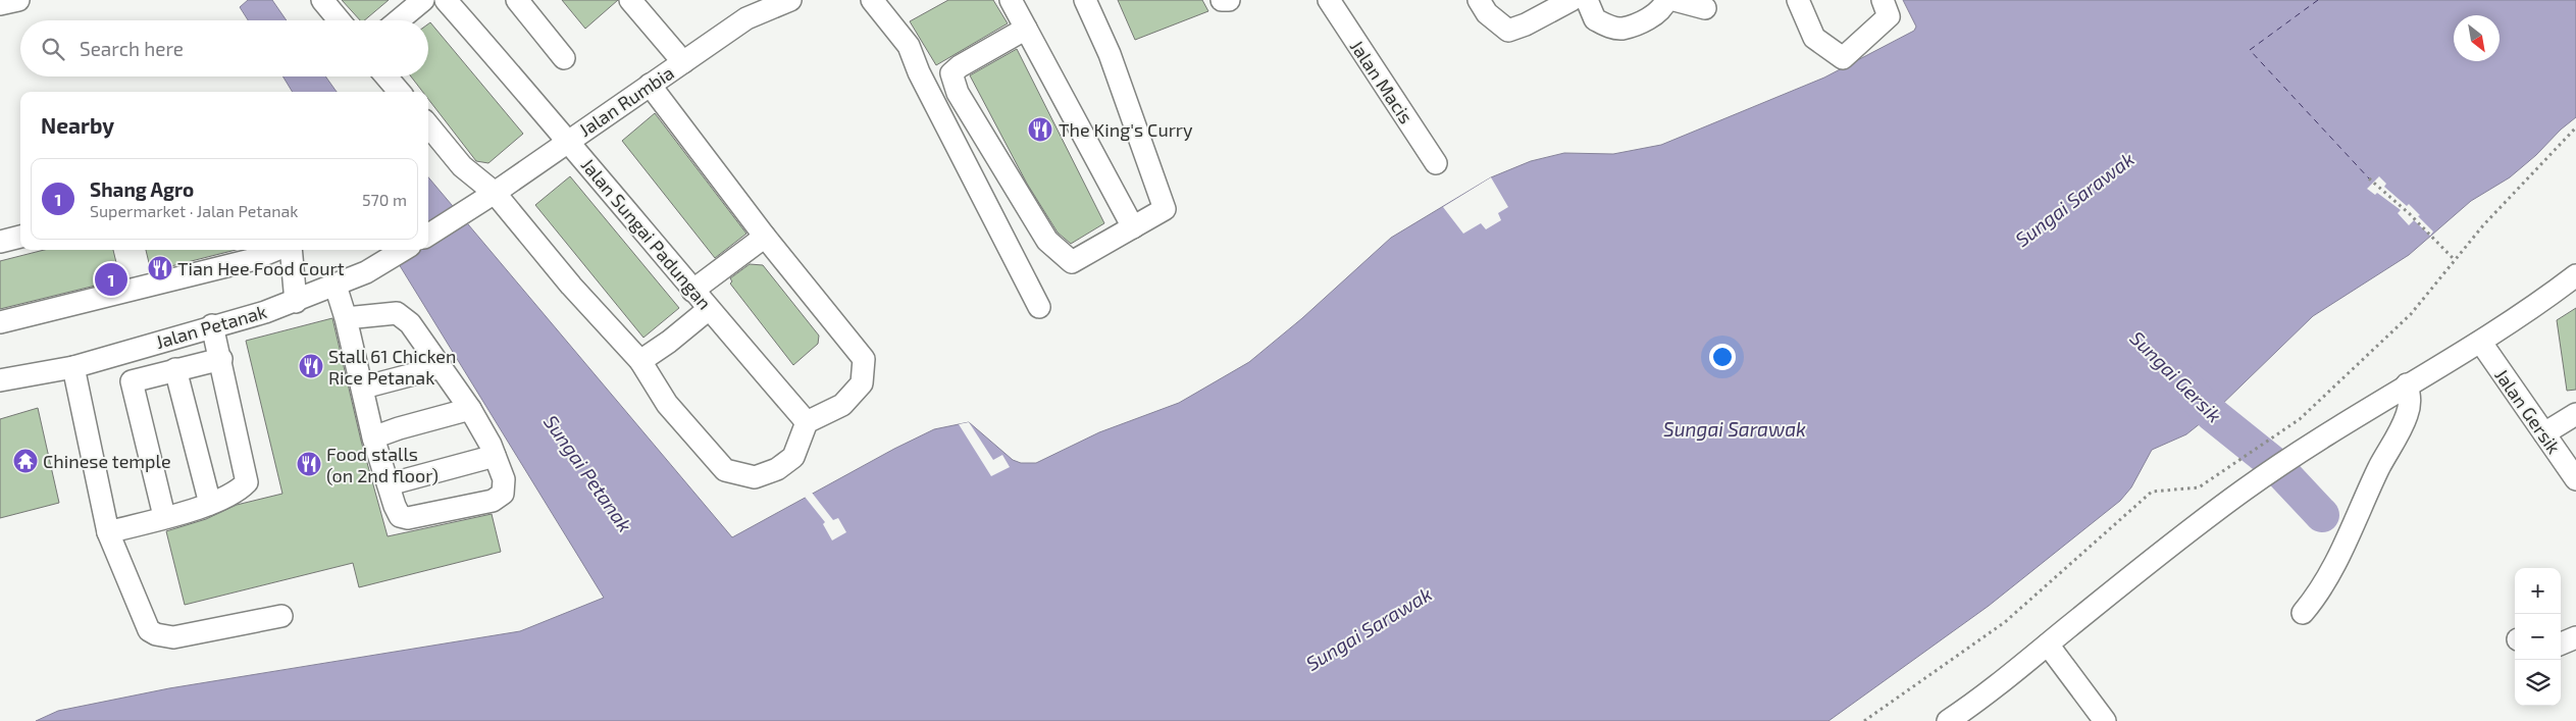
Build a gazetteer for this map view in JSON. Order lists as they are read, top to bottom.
{
  "streets": {
    "street": [
      "Jalan Macis",
      "Jalan Rumbia",
      "Jalan Sungai Padungan",
      "Jalan Petanak",
      "Jalan Gersik"
    ]
  },
  "crossings": [
    ["Jalan Rumbia", "Jalan Sungai Padungan"]
  ],
  "water": ["Sungai Sarawak", "Sungai Gersik", "Sungai Petanak"],
  "places": {
    "restaurant": [
      "The King's Curry",
      "Tian Hee Food Court",
      "Stall 61 Chicken Rice Petanak",
      "Food stalls (on 2nd floor)"
    ],
    "temple": ["Chinese temple"]
  },
  "north": "bottom right",
  "page": {
    "search": "Search here",
    "heading": "Nearby",
    "list": [
      {
        "mark": "1",
        "name": "Shang Agro",
        "note": "Supermarket · Jalan Petanak",
        "value": "570 m"
      }
    ],
    "pins": "1",
    "map_buttons": ["+", "−"]
  }
}
